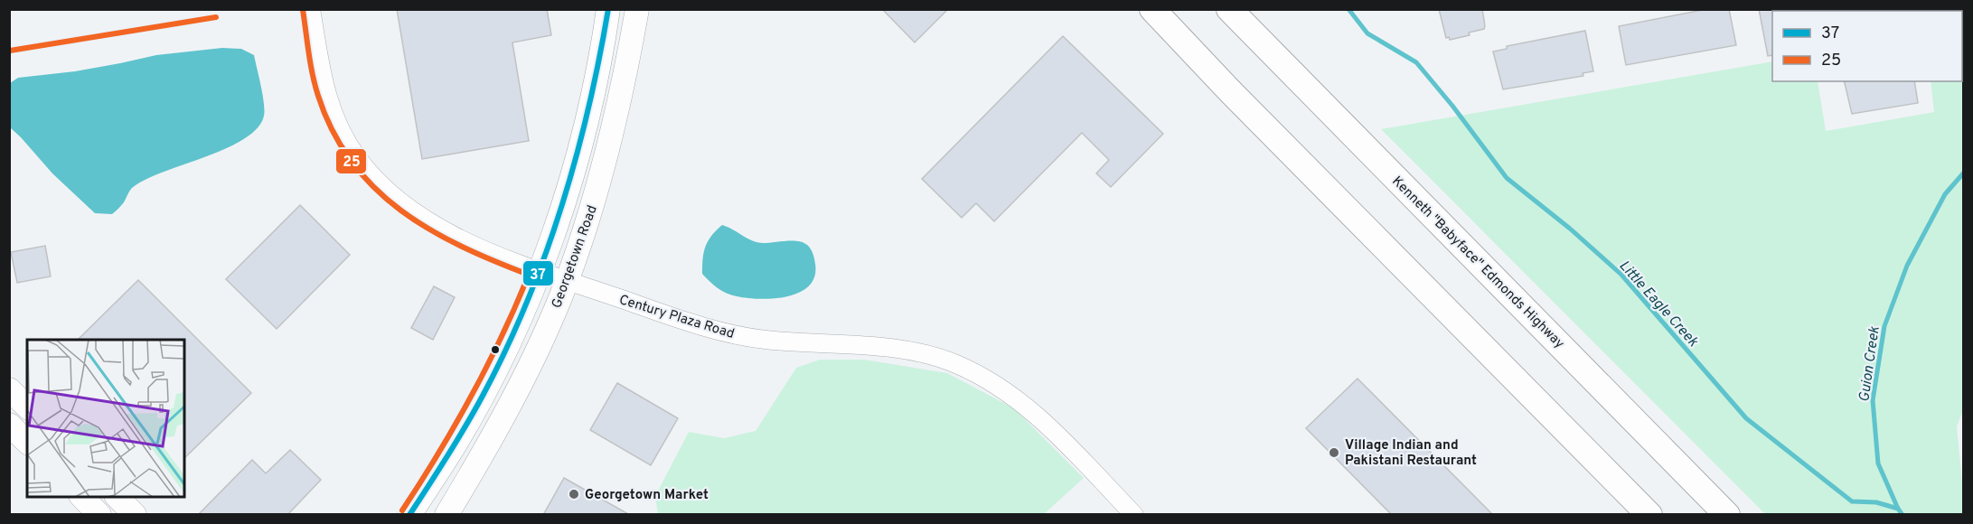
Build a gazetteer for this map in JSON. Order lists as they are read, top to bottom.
{
  "streets": {
    "highway": ["Kenneth \"Babyface\" Edmonds Highway"],
    "main road": ["Georgetown Road"],
    "street": ["Century Plaza Road"]
  },
  "crossings": [
    ["Georgetown Road", "Century Plaza Road"]
  ],
  "water": ["Little Eagle Creek", "Guion Creek"],
  "places": ["Village Indian and Pakistani Restaurant", "Georgetown Market"],
  "lines": ["transit line 37", "transit line 25"],
  "legend": ["37", "25"]
}
